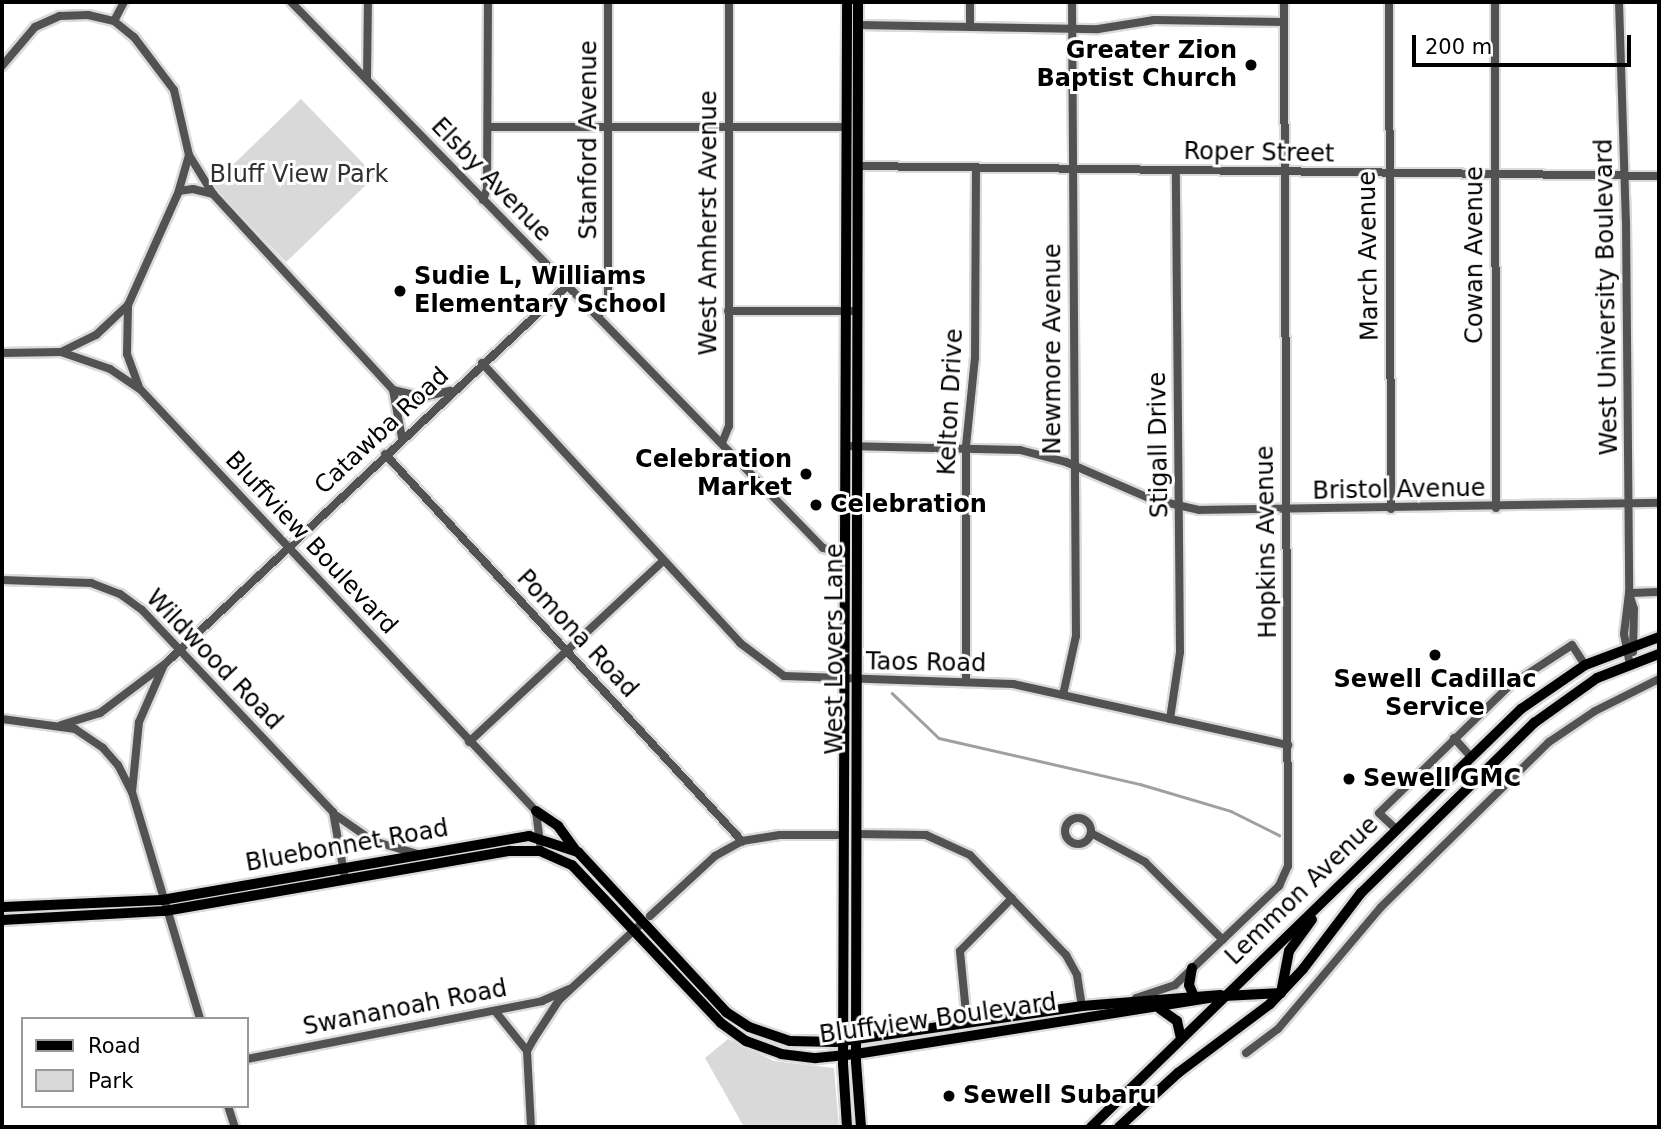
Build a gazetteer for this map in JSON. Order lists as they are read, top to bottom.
{
  "streets": {
    "main road": [
      "Bluffview Boulevard",
      "West Lovers Lane",
      "Bluebonnet Road",
      "Lemmon Avenue"
    ],
    "street": [
      "Stanford Avenue",
      "Roper Street",
      "Elsby Avenue",
      "West Amherst Avenue",
      "Cowan Avenue",
      "March Avenue",
      "West University Boulevard",
      "Newmore Avenue",
      "Kelton Drive",
      "Catawba Road",
      "Stigall Drive",
      "Bristol Avenue",
      "Hopkins Avenue",
      "Pomona Road",
      "Wildwood Road",
      "Taos Road",
      "Swananoah Road"
    ]
  },
  "crossings": [
    ["Stanford Avenue", "Elsby Avenue"],
    ["Roper Street", "Cowan Avenue"],
    ["Roper Street", "March Avenue"],
    ["Roper Street", "West University Boulevard"],
    ["Roper Street", "Newmore Avenue"],
    ["Roper Street", "Kelton Drive"],
    ["Roper Street", "Stigall Drive"],
    ["Roper Street", "Hopkins Avenue"],
    ["Roper Street", "West Lovers Lane"],
    ["Elsby Avenue", "West Amherst Avenue"],
    ["Elsby Avenue", "Catawba Road"],
    ["Elsby Avenue", "West Lovers Lane"],
    ["Cowan Avenue", "Bristol Avenue"],
    ["March Avenue", "Bristol Avenue"],
    ["West University Boulevard", "Bristol Avenue"],
    ["West University Boulevard", "Lemmon Avenue"],
    ["Newmore Avenue", "Bristol Avenue"],
    ["Newmore Avenue", "Taos Road"],
    ["Kelton Drive", "Bristol Avenue"],
    ["Kelton Drive", "Taos Road"],
    ["Catawba Road", "Bluffview Boulevard"],
    ["Catawba Road", "Pomona Road"],
    ["Catawba Road", "Wildwood Road"],
    ["Catawba Road", "Taos Road"],
    ["Stigall Drive", "Bristol Avenue"],
    ["Stigall Drive", "Taos Road"],
    ["Bristol Avenue", "Hopkins Avenue"],
    ["Bristol Avenue", "West Lovers Lane"],
    ["Hopkins Avenue", "Bluffview Boulevard"],
    ["Hopkins Avenue", "Taos Road"],
    ["Bluffview Boulevard", "West Lovers Lane"],
    ["Bluffview Boulevard", "Bluebonnet Road"],
    ["Bluffview Boulevard", "Lemmon Avenue"],
    ["West Lovers Lane", "Taos Road"],
    ["Wildwood Road", "Bluebonnet Road"]
  ],
  "parks": ["Bluff View Park"],
  "places": [
    "Greater Zion Baptist Church",
    "Sudie L, Williams Elementary School",
    "Celebration Market",
    "Celebration",
    "Sewell Cadillac Service",
    "Sewell GMC",
    "Sewell Subaru"
  ],
  "legend": ["Road", "Park"],
  "scale_bar": "200 m"
}
